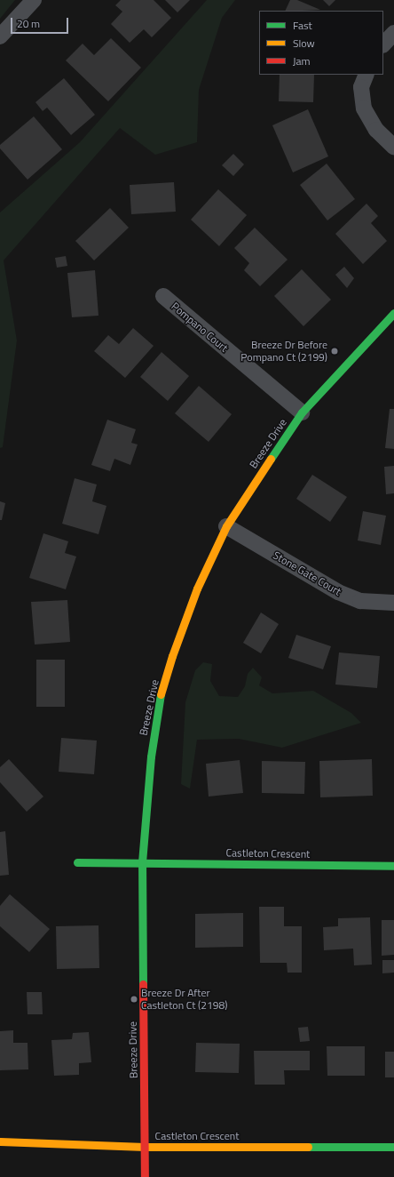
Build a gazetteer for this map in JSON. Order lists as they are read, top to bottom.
{
  "streets": {
    "street": [
      "Pompano Court",
      "Breeze Drive",
      "Stone Gate Court",
      "Castleton Crescent"
    ]
  },
  "crossings": [
    ["Pompano Court", "Breeze Drive"],
    ["Breeze Drive", "Stone Gate Court"],
    ["Breeze Drive", "Castleton Crescent"]
  ],
  "places": ["Breeze Dr Before Pompano Ct (2199)", "Breeze Dr After Castleton Ct (2198)"],
  "legend": ["Fast", "Slow", "Jam"],
  "scale_bar": "20 m"
}
